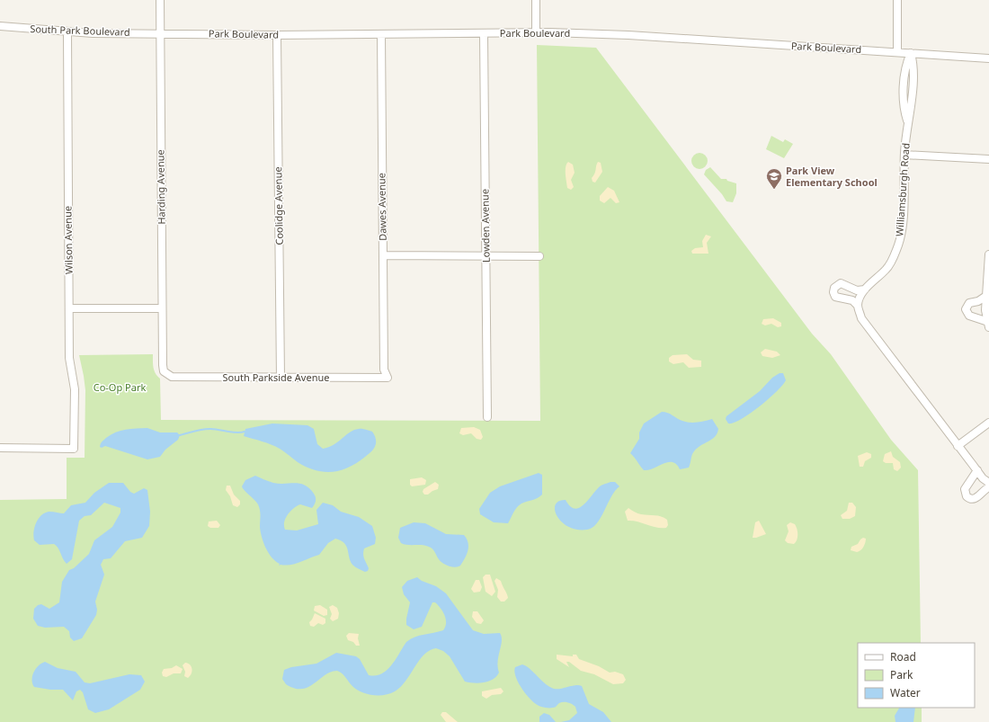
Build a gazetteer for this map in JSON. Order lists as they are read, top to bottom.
{
  "streets": {
    "street": [
      "South Park Boulevard",
      "Park Boulevard",
      "Harding Avenue",
      "Williamsburgh Road",
      "Coolidge Avenue",
      "Dawes Avenue",
      "Lowden Avenue",
      "Wilson Avenue",
      "South Parkside Avenue"
    ]
  },
  "crossings": [
    ["South Park Boulevard", "Park Boulevard"],
    ["South Park Boulevard", "Harding Avenue"],
    ["South Park Boulevard", "Wilson Avenue"],
    ["Park Boulevard", "Harding Avenue"],
    ["Park Boulevard", "Williamsburgh Road"],
    ["Park Boulevard", "Coolidge Avenue"],
    ["Park Boulevard", "Dawes Avenue"],
    ["Park Boulevard", "Lowden Avenue"],
    ["Harding Avenue", "South Parkside Avenue"],
    ["Coolidge Avenue", "South Parkside Avenue"],
    ["Dawes Avenue", "South Parkside Avenue"]
  ],
  "parks": ["Co-Op Park"],
  "places": {
    "school or university": ["Park View Elementary School"]
  },
  "legend": ["Road", "Park", "Water"]
}
